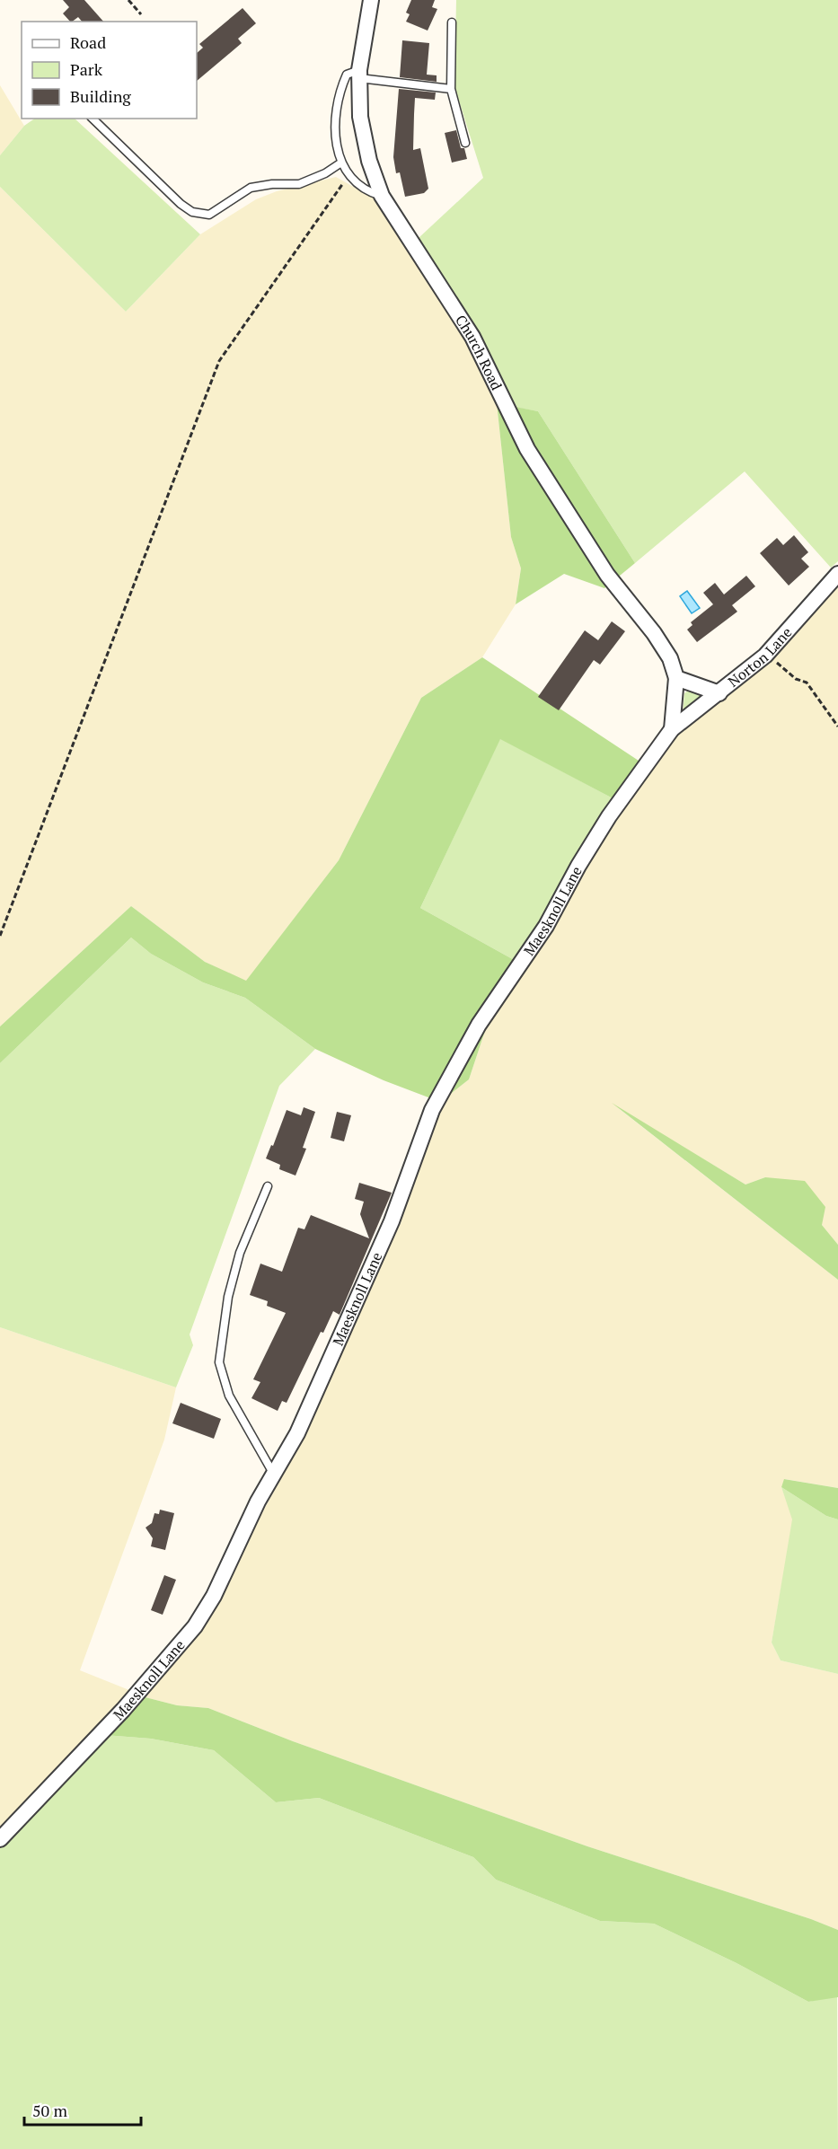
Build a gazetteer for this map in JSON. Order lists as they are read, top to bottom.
{
  "streets": {
    "street": ["Church Road", "Norton Lane", "Maesknoll Lane"]
  },
  "crossings": [
    ["Church Road", "Norton Lane"],
    ["Church Road", "Maesknoll Lane"],
    ["Norton Lane", "Maesknoll Lane"]
  ],
  "legend": ["Road", "Park", "Building"],
  "scale_bar": "50 m"
}
